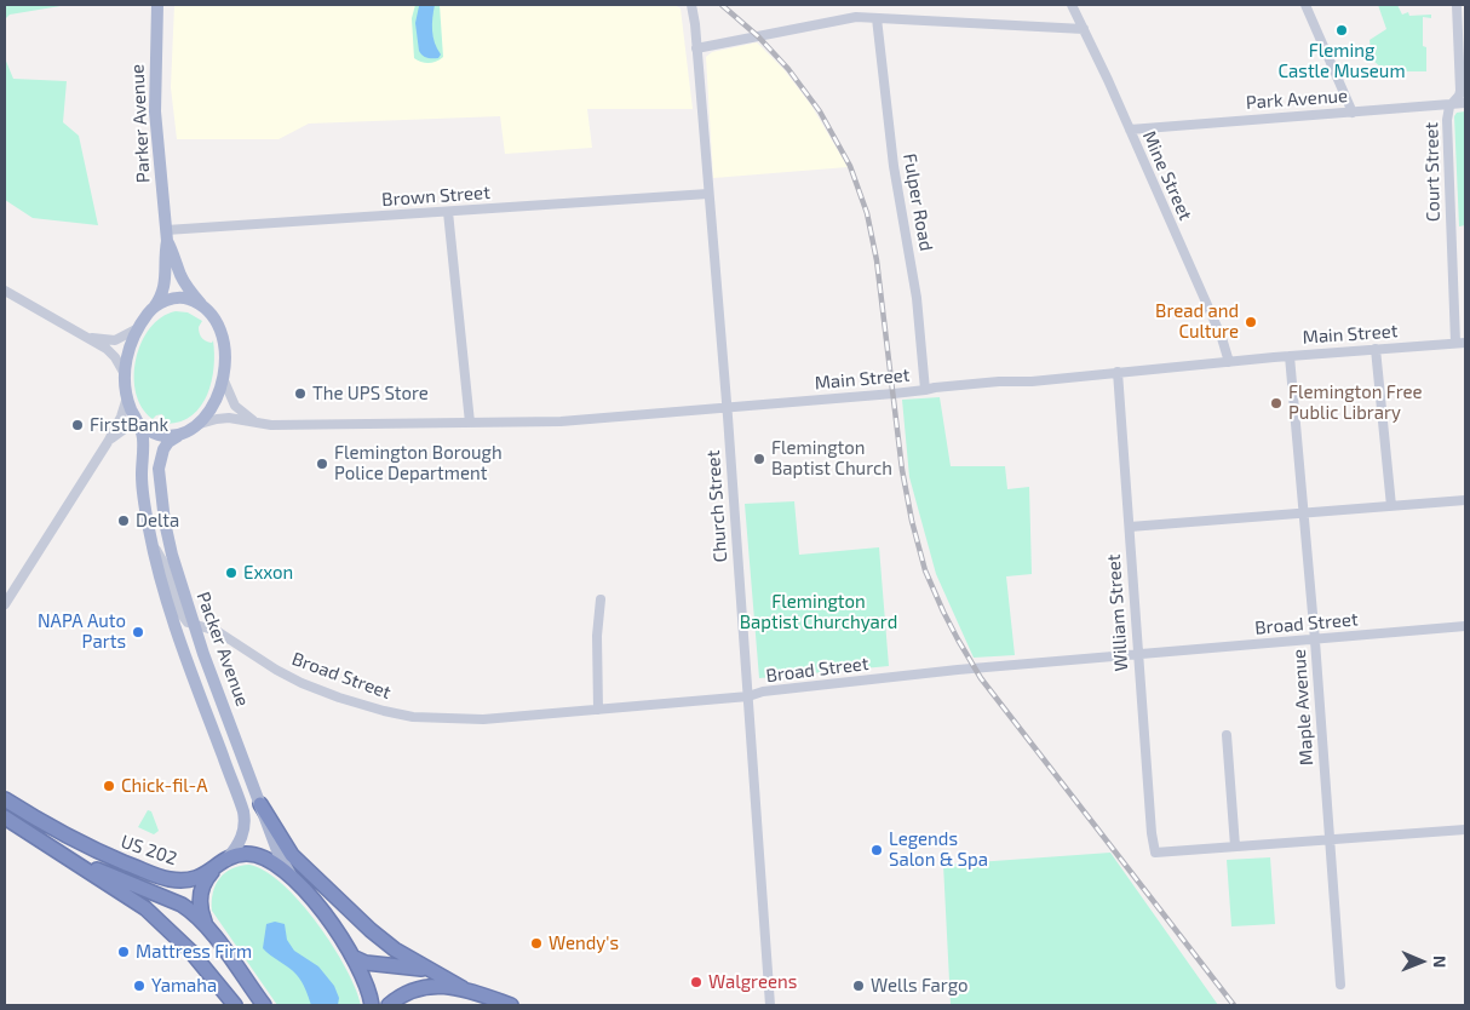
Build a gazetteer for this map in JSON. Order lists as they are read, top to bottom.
{
  "streets": {
    "highway": ["US 202"],
    "main road": ["Parker Avenue", "Packer Avenue"],
    "street": [
      "Park Avenue",
      "Court Street",
      "Mine Street",
      "Brown Street",
      "Fulper Road",
      "Main Street",
      "Church Street",
      "William Street",
      "Broad Street",
      "Maple Avenue"
    ]
  },
  "crossings": [
    ["Park Avenue", "Court Street"],
    ["Park Avenue", "Mine Street"],
    ["Parker Avenue", "Brown Street"],
    ["Parker Avenue", "Main Street"],
    ["Parker Avenue", "Packer Avenue"],
    ["Court Street", "Main Street"],
    ["Mine Street", "Main Street"],
    ["Brown Street", "Church Street"],
    ["Fulper Road", "Main Street"],
    ["Main Street", "Church Street"],
    ["Main Street", "William Street"],
    ["Main Street", "Packer Avenue"],
    ["Main Street", "Maple Avenue"],
    ["Church Street", "Broad Street"],
    ["William Street", "Broad Street"],
    ["Broad Street", "Packer Avenue"],
    ["Broad Street", "Maple Avenue"],
    ["Packer Avenue", "US 202"]
  ],
  "parks": ["Flemington Baptist Churchyard"],
  "places": [
    "Fleming Castle Museum",
    "Bread and Culture",
    "The UPS Store",
    "Flemington Free Public Library",
    "FirstBank",
    "Flemington Baptist Church",
    "Flemington Borough Police Department",
    "Delta",
    "Exxon",
    "NAPA Auto Parts",
    "Chick-fil-A",
    "Legends Salon & Spa",
    "Wendy's",
    "Mattress Firm",
    "Walgreens",
    "Yamaha",
    "Wells Fargo"
  ],
  "north": "right"
}
